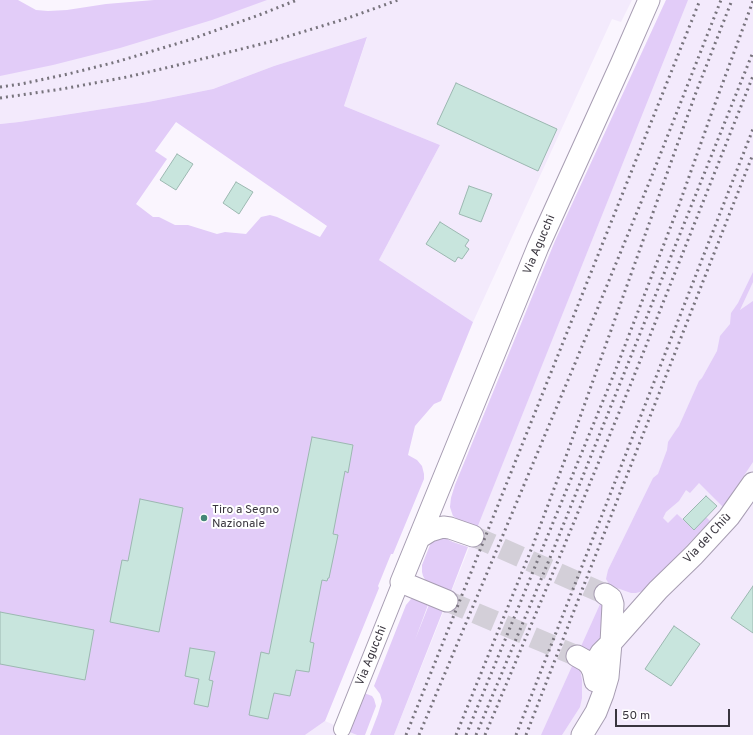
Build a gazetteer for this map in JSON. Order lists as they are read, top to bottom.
{
  "streets": {
    "street": ["Via Agucchi", "Via del Chiù"]
  },
  "places": ["Tiro a Segno Nazionale"],
  "scale_bar": "50 m"
}
